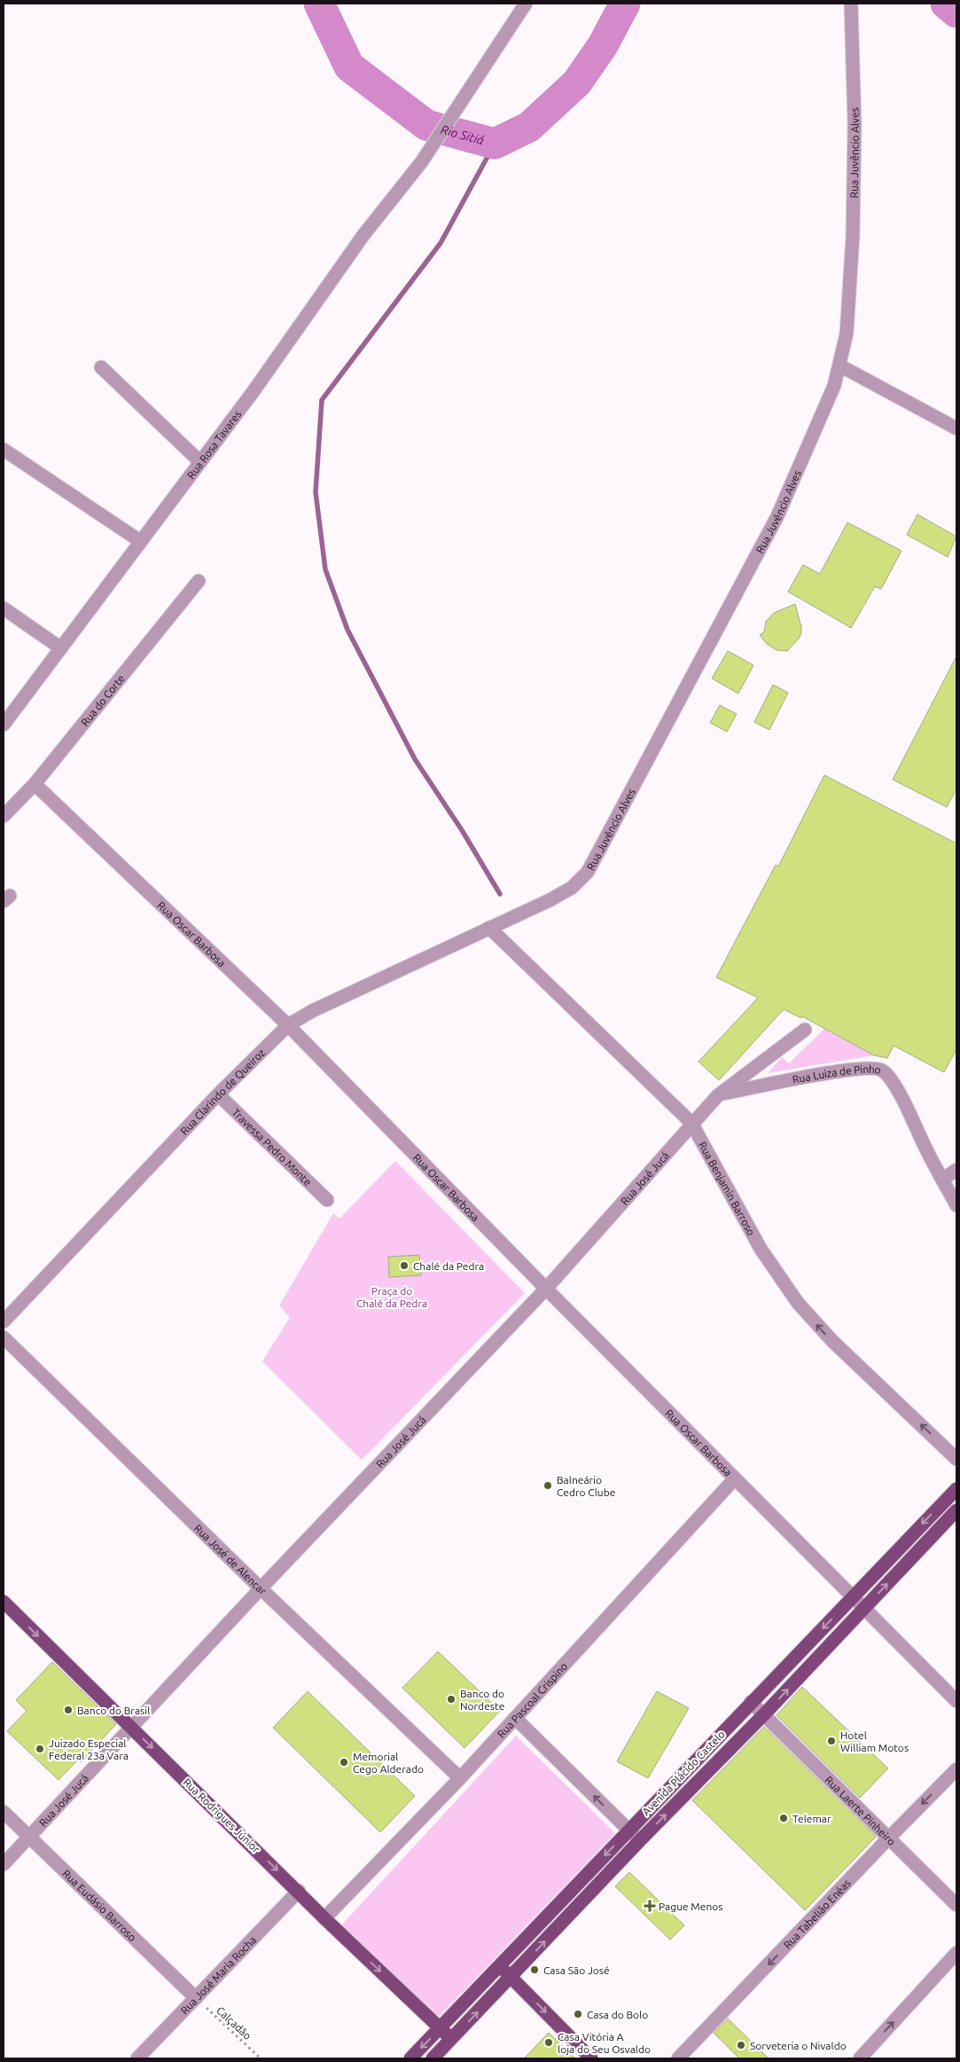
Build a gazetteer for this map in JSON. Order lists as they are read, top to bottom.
{
  "streets": {
    "main road": ["Avenida Plácido Castelo", "Rua Rodrigues Júnior"],
    "street": [
      "Rua Juvêncio Alves",
      "Rua Rosa Tavares",
      "Rua do Corte",
      "Rua Oscar Barbosa",
      "Rua Luiza de Pinho",
      "Rua Clarindo de Queiroz",
      "Travessa Pedro Monte",
      "Rua José Jucá",
      "Rua Benjamin Barroso",
      "Rua José de Alencar",
      "Rua Pascoal Crispino",
      "Rua Laerte Pinheiro",
      "Rua Eudásio Barroso",
      "Rua Tabelião Enéas",
      "Rua José Maria Rocha"
    ],
    "path": ["Calçadão"]
  },
  "crossings": [
    ["Rua Juvêncio Alves", "Rua Clarindo de Queiroz"],
    ["Rua Juvêncio Alves", "Rua Benjamin Barroso"],
    ["Rua do Corte", "Rua Oscar Barbosa"],
    ["Rua Oscar Barbosa", "Rua Clarindo de Queiroz"],
    ["Rua Oscar Barbosa", "Rua José Jucá"],
    ["Rua Oscar Barbosa", "Rua Pascoal Crispino"],
    ["Rua Oscar Barbosa", "Avenida Plácido Castelo"],
    ["Rua Luiza de Pinho", "Rua José Jucá"],
    ["Rua Clarindo de Queiroz", "Travessa Pedro Monte"],
    ["Rua Clarindo de Queiroz", "Rua Benjamin Barroso"],
    ["Rua José Jucá", "Rua Benjamin Barroso"],
    ["Rua José Jucá", "Rua José de Alencar"],
    ["Rua José Jucá", "Rua Rodrigues Júnior"],
    ["Rua José Jucá", "Rua Eudásio Barroso"],
    ["Rua José de Alencar", "Rua Pascoal Crispino"],
    ["Rua Pascoal Crispino", "Rua Rodrigues Júnior"],
    ["Avenida Plácido Castelo", "Rua Laerte Pinheiro"],
    ["Avenida Plácido Castelo", "Rua Rodrigues Júnior"],
    ["Rua Laerte Pinheiro", "Rua Tabelião Enéas"],
    ["Rua Rodrigues Júnior", "Rua José Maria Rocha"],
    ["Rua Eudásio Barroso", "Rua José Maria Rocha"],
    ["Rua Eudásio Barroso", "Calçadão"],
    ["Rua José Maria Rocha", "Calçadão"]
  ],
  "one_way": ["Rua Benjamin Barroso", "Rua Rodrigues Júnior", "Rua Tabelião Enéas"],
  "water": ["Rio Sitiá"],
  "parks": ["Praça do Chalé da Pedra"],
  "places": {
    "other": [
      "Chalé da Pedra",
      "Balneário Cedro Clube",
      "Banco do Nordeste",
      "Banco do Brasil",
      "Hotel William Motos",
      "Juizado Especial Federal 23a Vara",
      "Memorial Cego Alderado",
      "Telemar",
      "Casa São José",
      "Casa do Bolo",
      "Casa Vitória A loja do Seu Osvaldo",
      "Sorveteria o Nivaldo"
    ],
    "health": ["Pague Menos"]
  }
}
